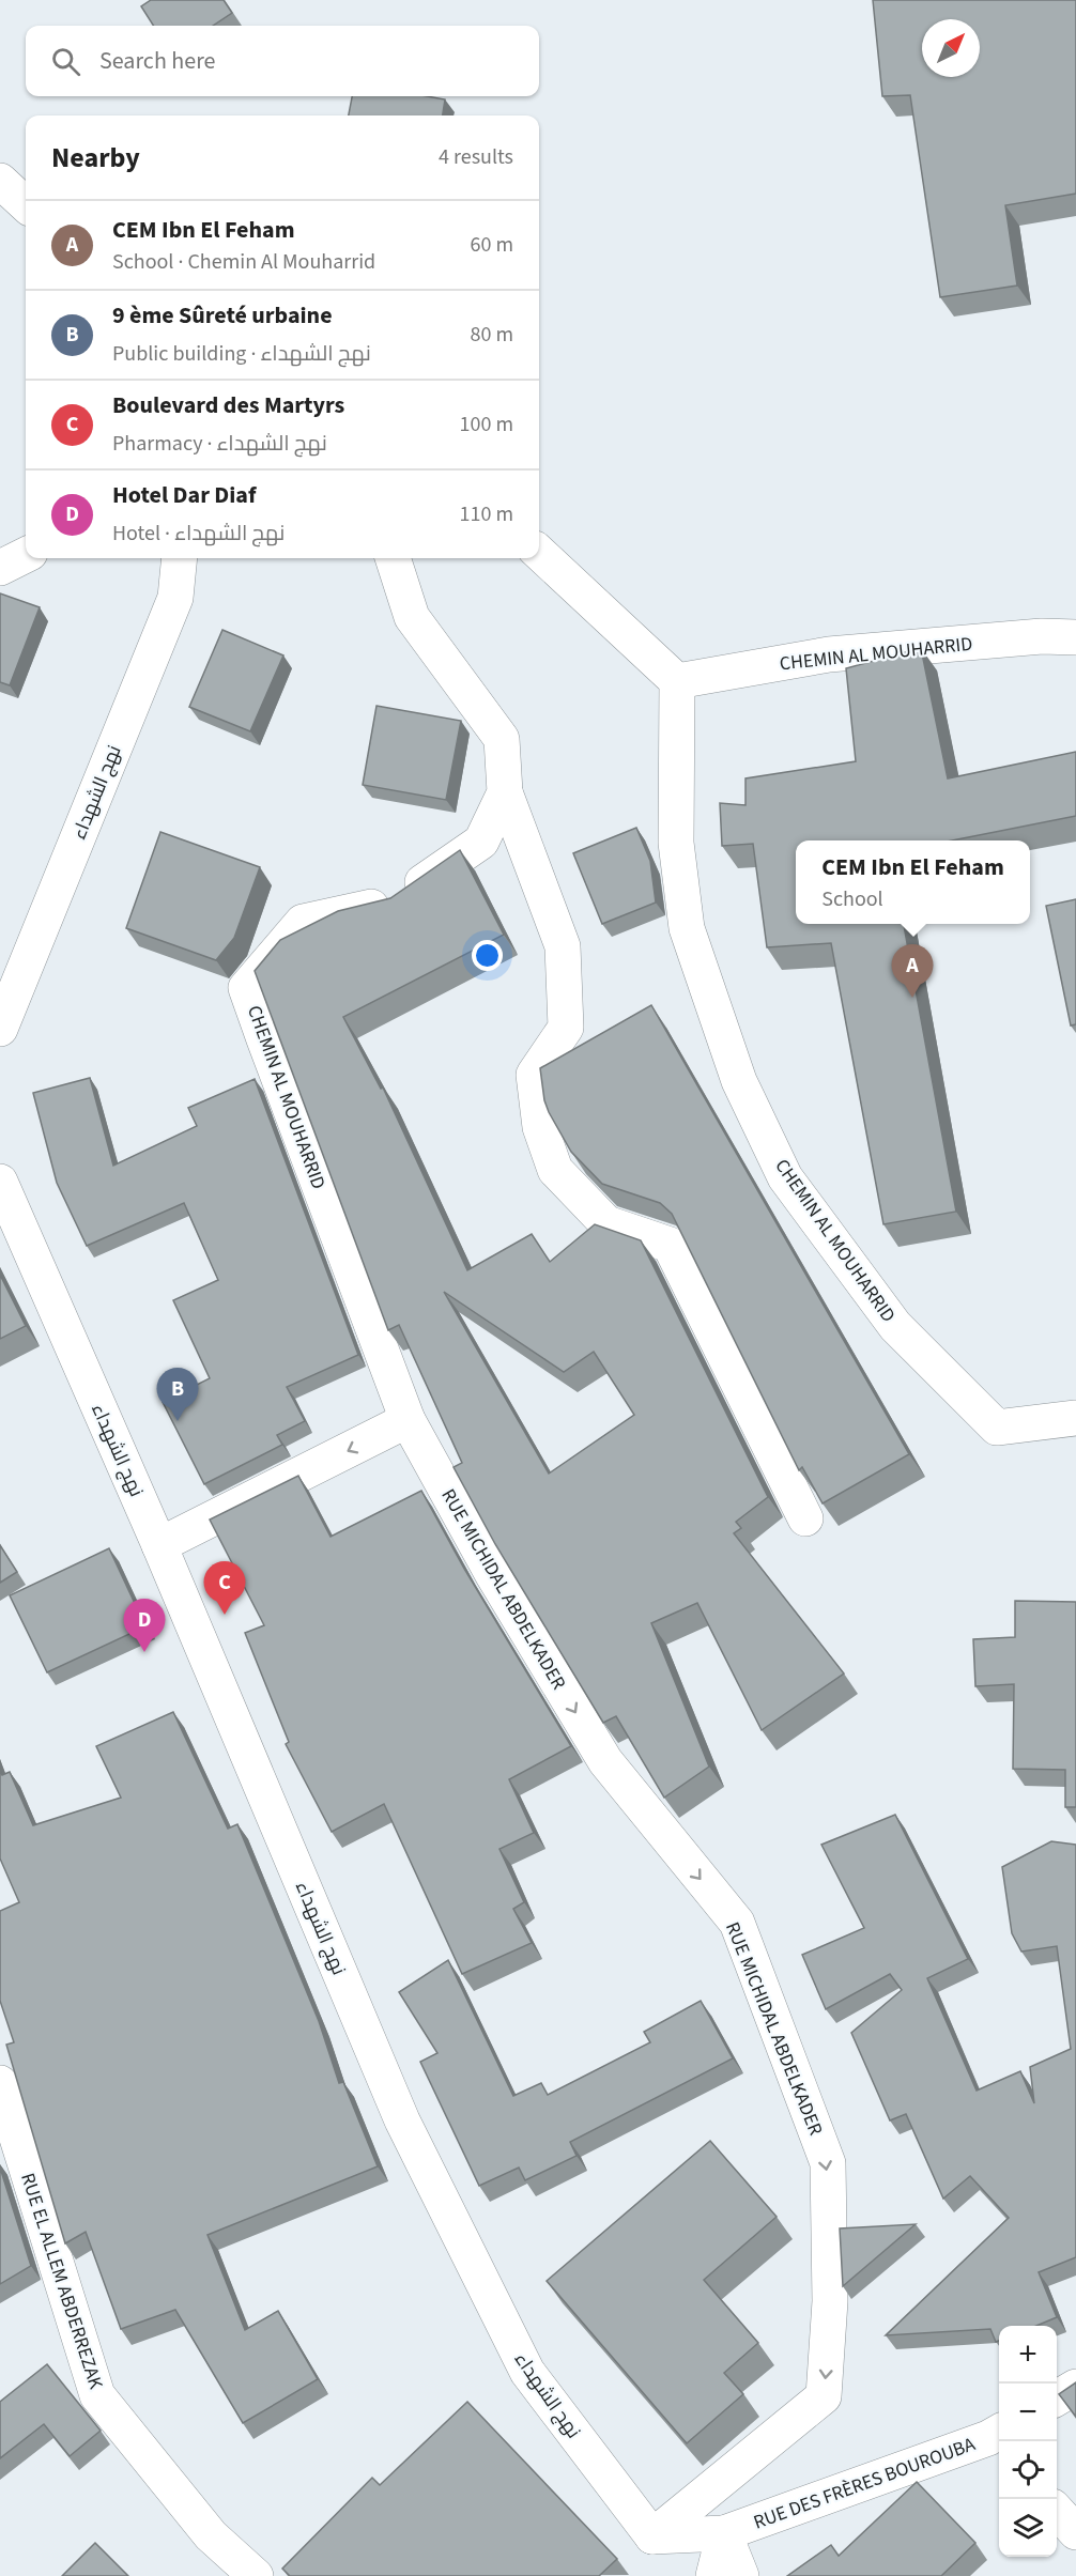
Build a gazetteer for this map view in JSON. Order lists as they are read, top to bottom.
{
  "streets": {
    "street": [
      "CHEMIN AL MOUHARRID",
      "نهج الشهداء",
      "RUE MICHIDAL ABDELKADER",
      "RUE EL ALLEM ABDERREZAK",
      "RUE DES FRÈRES BOUROUBA"
    ]
  },
  "crossings": [
    ["CHEMIN AL MOUHARRID", "RUE MICHIDAL ABDELKADER"],
    ["نهج الشهداء", "RUE MICHIDAL ABDELKADER"]
  ],
  "one_way": ["RUE MICHIDAL ABDELKADER"],
  "north": "top right",
  "page": {
    "search": "Search here",
    "heading": ["Nearby", "4 results"],
    "list": [
      {
        "mark": "A",
        "name": "CEM Ibn El Feham",
        "note": "School · Chemin Al Mouharrid",
        "value": "60 m"
      },
      {
        "mark": "B",
        "name": "9 ème Sûreté urbaine",
        "note": "Public building · نهج الشهداء",
        "value": "80 m"
      },
      {
        "mark": "C",
        "name": "Boulevard des Martyrs",
        "note": "Pharmacy · نهج الشهداء",
        "value": "100 m"
      },
      {
        "mark": "D",
        "name": "Hotel Dar Diaf",
        "note": "Hotel · نهج الشهداء",
        "value": "110 m"
      }
    ],
    "popup": ["CEM Ibn El Feham", "School"],
    "pins": [
      "A",
      "B",
      "C",
      "D"
    ],
    "map_buttons": ["+", "−"]
  }
}
